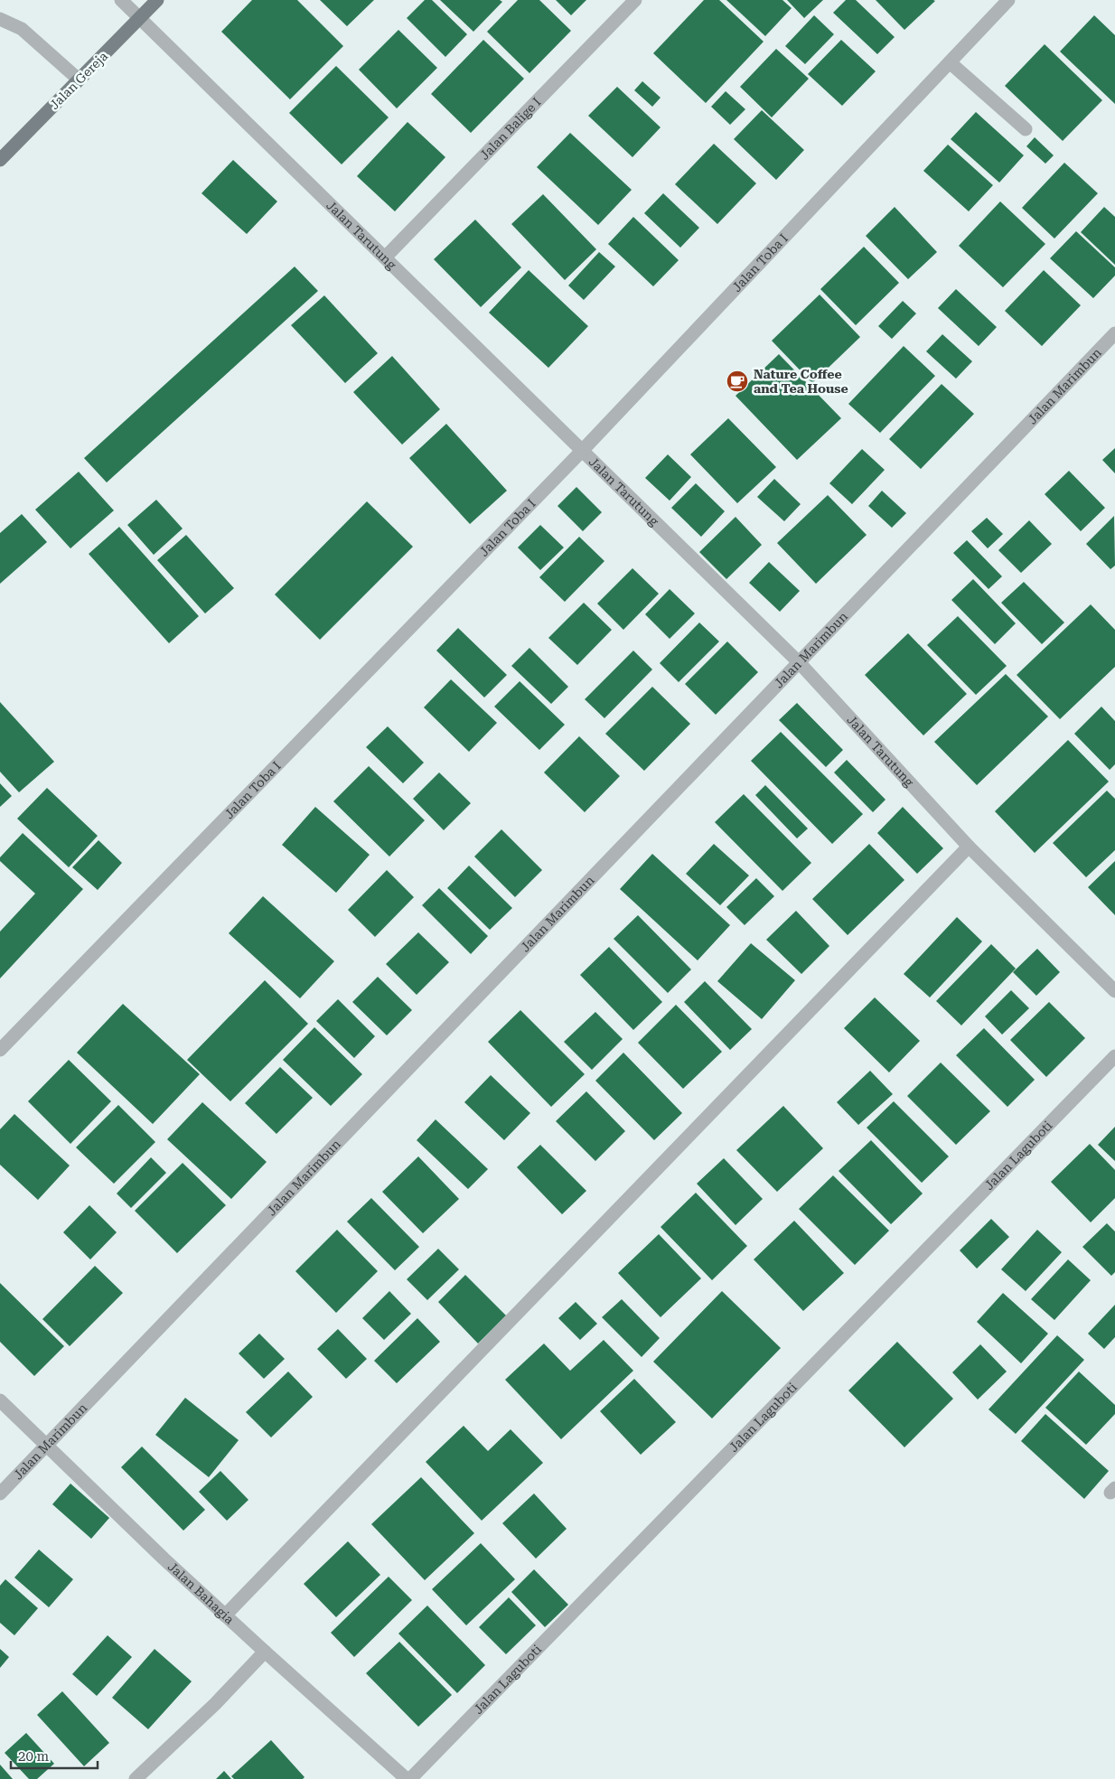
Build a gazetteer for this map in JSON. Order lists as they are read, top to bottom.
{
  "streets": {
    "main road": ["Jalan Gereja"],
    "street": [
      "Jalan Balige I",
      "Jalan Tarutung",
      "Jalan Toba I",
      "Jalan Marimbun",
      "Jalan Laguboti",
      "Jalan Bahagia"
    ]
  },
  "crossings": [
    ["Jalan Gereja", "Jalan Tarutung"],
    ["Jalan Balige I", "Jalan Tarutung"],
    ["Jalan Tarutung", "Jalan Toba I"],
    ["Jalan Tarutung", "Jalan Marimbun"],
    ["Jalan Marimbun", "Jalan Bahagia"],
    ["Jalan Laguboti", "Jalan Bahagia"]
  ],
  "places": {
    "cafe": ["Nature Coffee and Tea House"]
  },
  "scale_bar": "20 m"
}
